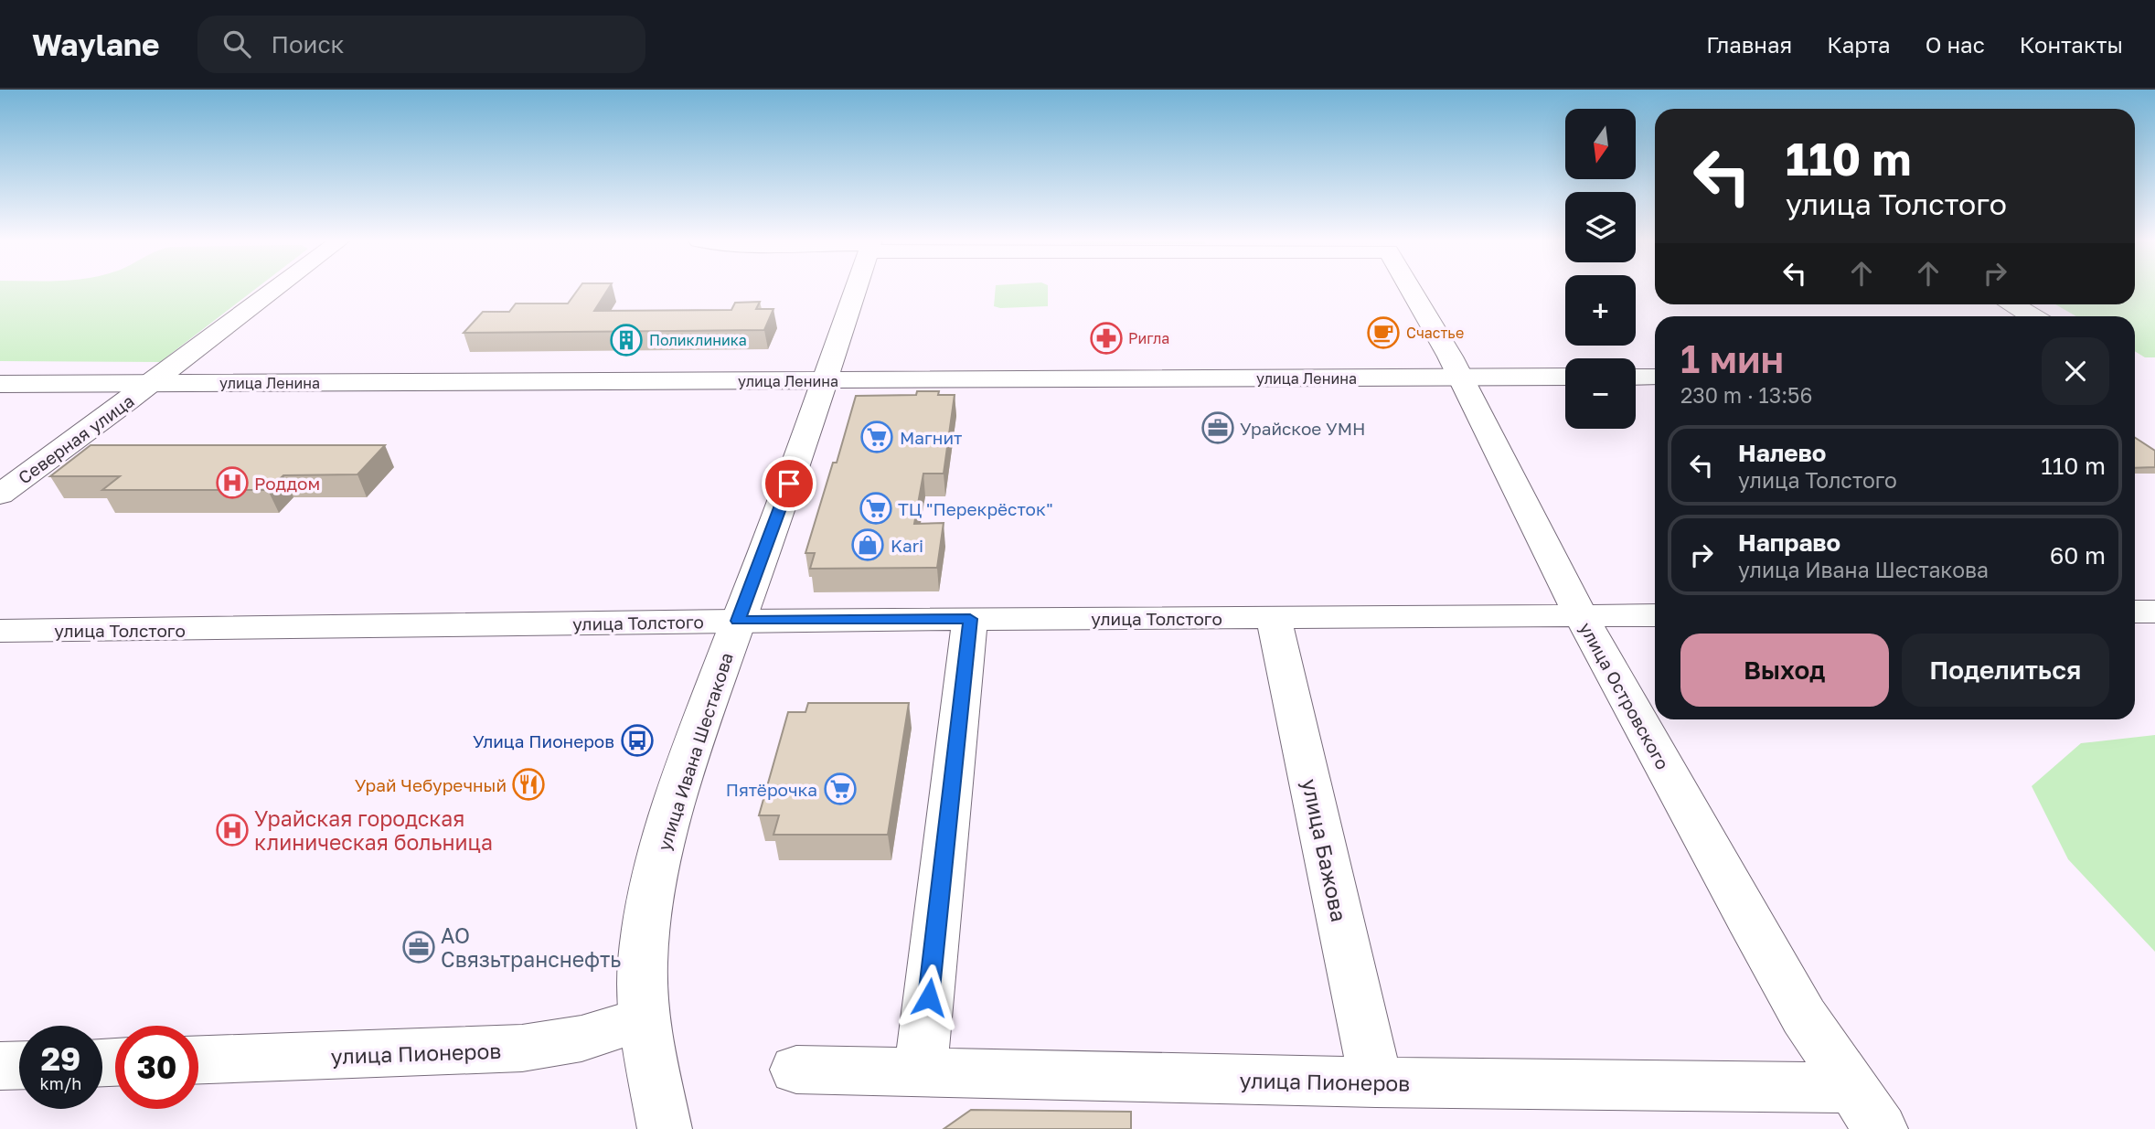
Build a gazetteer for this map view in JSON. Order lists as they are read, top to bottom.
{
  "streets": {
    "street": [
      "улица Ленина",
      "Северная улица",
      "улица Толстого",
      "улица Островского",
      "улица Ивана Шестакова",
      "улица Бажова",
      "улица Пионеров"
    ]
  },
  "crossings": [
    ["улица Ленина", "Северная улица"],
    ["улица Ленина", "улица Островского"],
    ["улица Ленина", "улица Ивана Шестакова"],
    ["улица Толстого", "улица Островского"],
    ["улица Толстого", "улица Ивана Шестакова"],
    ["улица Толстого", "улица Бажова"],
    ["улица Островского", "улица Пионеров"],
    ["улица Ивана Шестакова", "улица Пионеров"],
    ["улица Бажова", "улица Пионеров"]
  ],
  "places": {
    "cafe": ["Счастье"],
    "pharmacy": ["Ригла"],
    "building": ["Поликлиника"],
    "office": ["Урайское УМН", "АО Связьтранснефть"],
    "supermarket": ["Магнит", "ТЦ \"Перекрёсток\"", "Пятёрочка"],
    "hospital": ["Роддом", "Урайская городская клиническая больница"],
    "shop": ["Kari"],
    "bus stop": ["Улица Пионеров"],
    "restaurant": ["Урай Чебуречный"]
  },
  "north": "bottom",
  "page": {
    "header": "Waylane",
    "search": "Поиск",
    "nav": [
      "Главная",
      "Карта",
      "О нас",
      "Контакты"
    ],
    "map_buttons": ["+", "−"],
    "turn": ["110 m", "улица Толстого"],
    "heading": ["1 мин", "230 m · 13:56"],
    "list": [
      {
        "name": "Налево",
        "note": "улица Толстого",
        "value": "110 m"
      },
      {
        "name": "Направо",
        "note": "улица Ивана Шестакова",
        "value": "60 m"
      }
    ],
    "buttons": ["Выход", "Поделиться"],
    "speed": "29 km/h",
    "limit": "30"
  }
}
